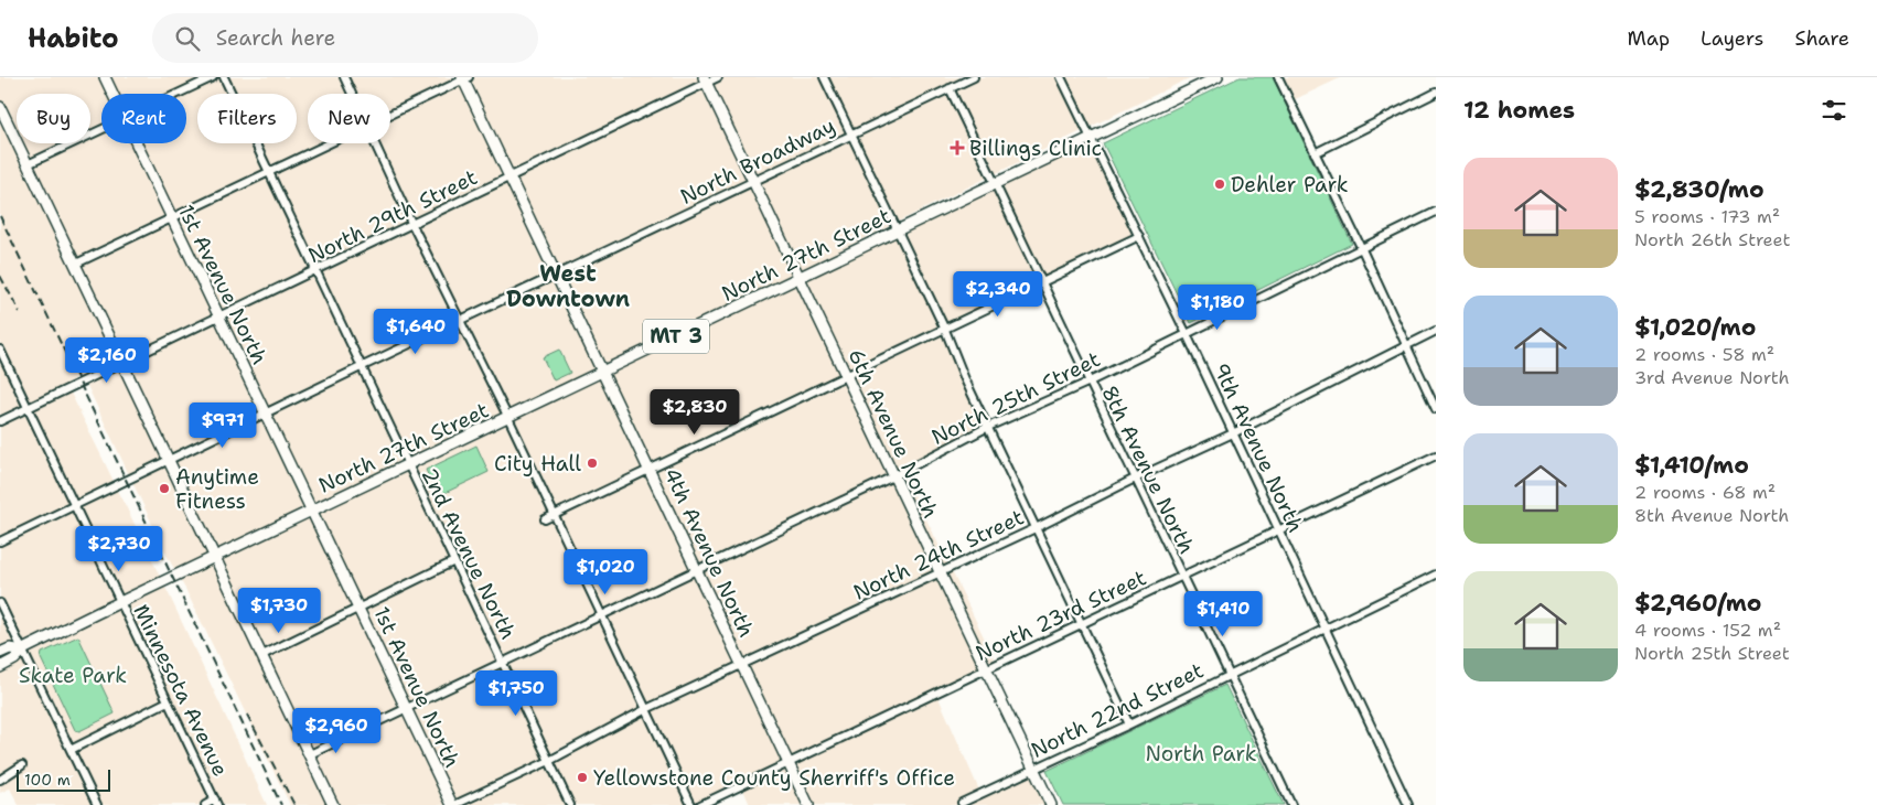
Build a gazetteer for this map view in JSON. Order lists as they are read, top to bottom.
{
  "streets": {
    "main road": [
      "North 27th Street",
      "1st Avenue North",
      "MT 3",
      "6th Avenue North",
      "4th Avenue North"
    ],
    "street": [
      "North Broadway",
      "North 29th Street",
      "North 25th Street",
      "9th Avenue North",
      "8th Avenue North",
      "2nd Avenue North",
      "North 24th Street",
      "North 23rd Street",
      "Minnesota Avenue",
      "North 22nd Street"
    ]
  },
  "crossings": [
    ["North Broadway", "1st Avenue North"],
    ["North Broadway", "6th Avenue North"],
    ["North Broadway", "8th Avenue North"],
    ["North Broadway", "4th Avenue North"],
    ["North Broadway", "2nd Avenue North"],
    ["North Broadway", "Minnesota Avenue"],
    ["North 29th Street", "1st Avenue North"],
    ["North 29th Street", "6th Avenue North"],
    ["North 29th Street", "4th Avenue North"],
    ["North 29th Street", "2nd Avenue North"],
    ["North 29th Street", "Minnesota Avenue"],
    ["North 27th Street", "1st Avenue North"],
    ["North 27th Street", "MT 3"],
    ["North 27th Street", "6th Avenue North"],
    ["North 27th Street", "9th Avenue North"],
    ["North 27th Street", "8th Avenue North"],
    ["North 27th Street", "4th Avenue North"],
    ["North 27th Street", "2nd Avenue North"],
    ["North 27th Street", "Minnesota Avenue"],
    ["1st Avenue North", "North 25th Street"],
    ["1st Avenue North", "North 24th Street"],
    ["MT 3", "Minnesota Avenue"],
    ["North 25th Street", "6th Avenue North"],
    ["North 25th Street", "9th Avenue North"],
    ["North 25th Street", "8th Avenue North"],
    ["North 25th Street", "4th Avenue North"],
    ["North 25th Street", "2nd Avenue North"],
    ["6th Avenue North", "North 24th Street"],
    ["6th Avenue North", "North 23rd Street"],
    ["6th Avenue North", "North 22nd Street"],
    ["9th Avenue North", "North 24th Street"],
    ["9th Avenue North", "North 23rd Street"],
    ["9th Avenue North", "North 22nd Street"],
    ["8th Avenue North", "North 24th Street"],
    ["8th Avenue North", "North 23rd Street"],
    ["8th Avenue North", "North 22nd Street"],
    ["4th Avenue North", "North 24th Street"],
    ["4th Avenue North", "North 23rd Street"],
    ["2nd Avenue North", "North 24th Street"]
  ],
  "districts": ["West Downtown"],
  "parks": ["Skate Park", "North Park"],
  "places": {
    "health": ["Billings Clinic"],
    "other": [
      "Dehler Park",
      "City Hall",
      "Anytime Fitness",
      "Yellowstone County Sherriff's Office"
    ]
  },
  "scale_bar": "100 m",
  "page": {
    "header": "Habito",
    "search": "Search here",
    "nav": ["Map", "Layers", "Share"],
    "heading": "12 homes",
    "chip": [
      "Buy",
      "Rent",
      "Filters",
      "New"
    ],
    "list": [
      {
        "name": "$2,830/mo",
        "note": "5 rooms · 173 m² · North 26th Street"
      },
      {
        "name": "$1,020/mo",
        "note": "2 rooms · 58 m² · 3rd Avenue North"
      },
      {
        "name": "$1,410/mo",
        "note": "2 rooms · 68 m² · 8th Avenue North"
      },
      {
        "name": "$2,960/mo",
        "note": "4 rooms · 152 m² · North 25th Street"
      }
    ],
    "price": [
      "$2,340",
      "$1,180",
      "$1,640",
      "$2,160",
      "$2,830",
      "$971",
      "$2,730",
      "$1,020",
      "$1,730",
      "$1,410",
      "$1,750",
      "$2,960"
    ],
    "scale": "100 m"
  }
}
